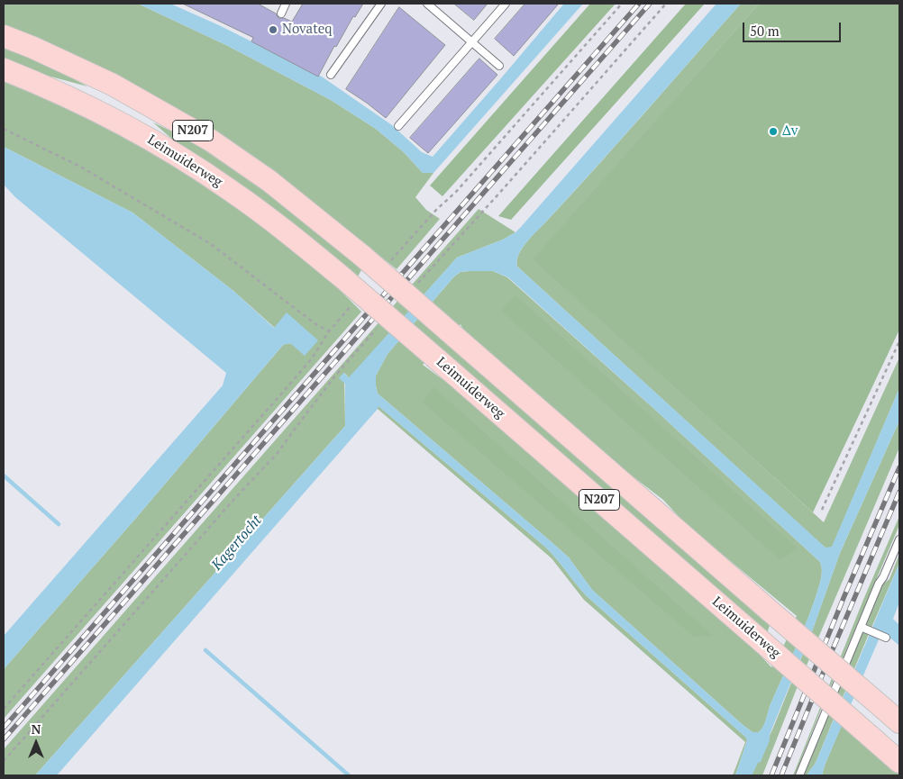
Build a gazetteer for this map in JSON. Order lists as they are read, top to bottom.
{
  "streets": {
    "main road": ["N207", "Leimuiderweg"]
  },
  "water": ["Kagertocht"],
  "places": ["Novateq", "∆v"],
  "scale_bar": "50 m",
  "north": "top"
}
